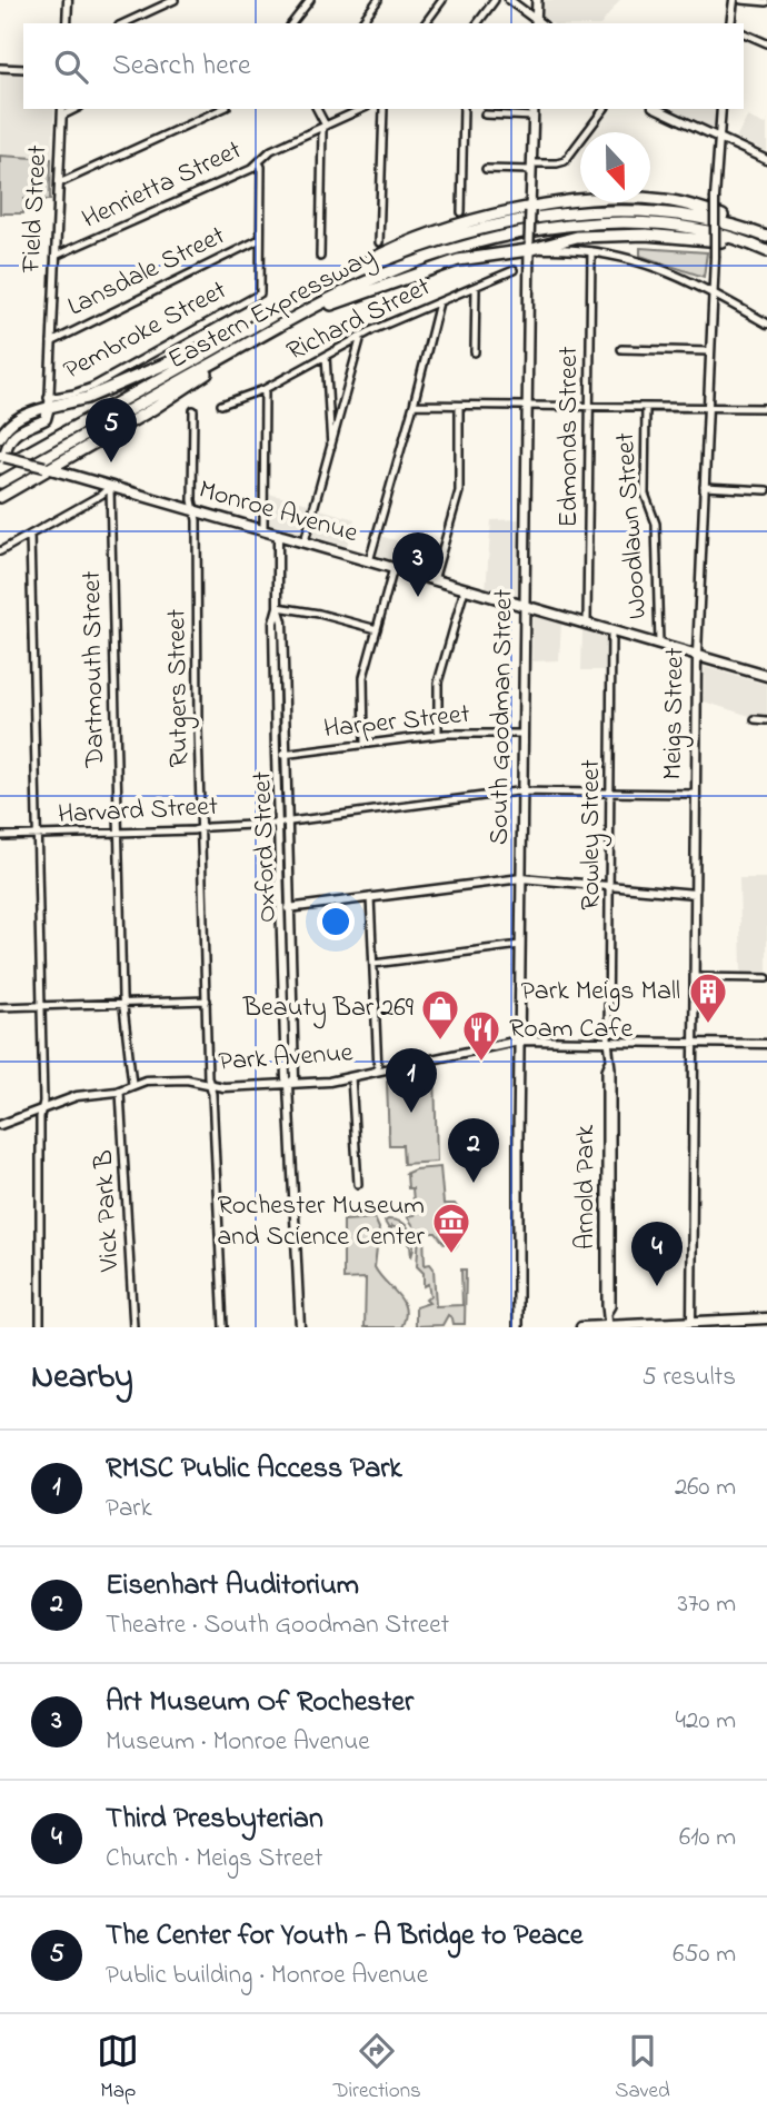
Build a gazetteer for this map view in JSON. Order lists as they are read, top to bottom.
{
  "streets": {
    "highway": ["Eastern Expressway"],
    "main road": ["Monroe Avenue", "South Goodman Street"],
    "street": [
      "Henrietta Street",
      "Field Street",
      "Lansdale Street",
      "Richard Street",
      "Pembroke Street",
      "Edmonds Street",
      "Woodlawn Street",
      "Dartmouth Street",
      "Rutgers Street",
      "Meigs Street",
      "Harper Street",
      "Harvard Street",
      "Rowley Street",
      "Oxford Street",
      "Park Avenue",
      "Arnold Park",
      "Vick Park B"
    ]
  },
  "crossings": [
    ["Henrietta Street", "Field Street"],
    ["Field Street", "Lansdale Street"],
    ["Field Street", "Pembroke Street"],
    ["Lansdale Street", "Pembroke Street"],
    ["Edmonds Street", "Monroe Avenue"],
    ["Monroe Avenue", "Woodlawn Street"],
    ["Monroe Avenue", "Dartmouth Street"],
    ["Monroe Avenue", "Rutgers Street"],
    ["Monroe Avenue", "Meigs Street"],
    ["Monroe Avenue", "South Goodman Street"],
    ["Monroe Avenue", "Rowley Street"],
    ["Monroe Avenue", "Oxford Street"],
    ["Dartmouth Street", "Harvard Street"],
    ["Dartmouth Street", "Park Avenue"],
    ["Rutgers Street", "Harvard Street"],
    ["Rutgers Street", "Park Avenue"],
    ["Meigs Street", "Harvard Street"],
    ["Meigs Street", "Park Avenue"],
    ["South Goodman Street", "Harper Street"],
    ["South Goodman Street", "Harvard Street"],
    ["South Goodman Street", "Park Avenue"],
    ["Harper Street", "Oxford Street"],
    ["Harvard Street", "Rowley Street"],
    ["Harvard Street", "Oxford Street"],
    ["Rowley Street", "Park Avenue"],
    ["Rowley Street", "Arnold Park"],
    ["Oxford Street", "Park Avenue"],
    ["Park Avenue", "Arnold Park"],
    ["Park Avenue", "Vick Park B"]
  ],
  "places": {
    "building": ["Park Meigs Mall"],
    "shop": ["Beauty Bar 269"],
    "restaurant": ["Roam Cafe"],
    "museum": ["Rochester Museum and Science Center"]
  },
  "north": "bottom",
  "page": {
    "search": "Search here",
    "pins": [
      "5",
      "3",
      "1",
      "2",
      "4"
    ],
    "heading": ["Nearby", "5 results"],
    "list": [
      {
        "mark": "1",
        "name": "RMSC Public Access Park",
        "note": "Park",
        "value": "260 m"
      },
      {
        "mark": "2",
        "name": "Eisenhart Auditorium",
        "note": "Theatre · South Goodman Street",
        "value": "370 m"
      },
      {
        "mark": "3",
        "name": "Art Museum Of Rochester",
        "note": "Museum · Monroe Avenue",
        "value": "420 m"
      },
      {
        "mark": "4",
        "name": "Third Presbyterian",
        "note": "Church · Meigs Street",
        "value": "610 m"
      },
      {
        "mark": "5",
        "name": "The Center for Youth - A Bridge to Peace",
        "note": "Public building · Monroe Avenue",
        "value": "650 m"
      }
    ],
    "nav": ["Map", "Directions", "Saved"]
  }
}
